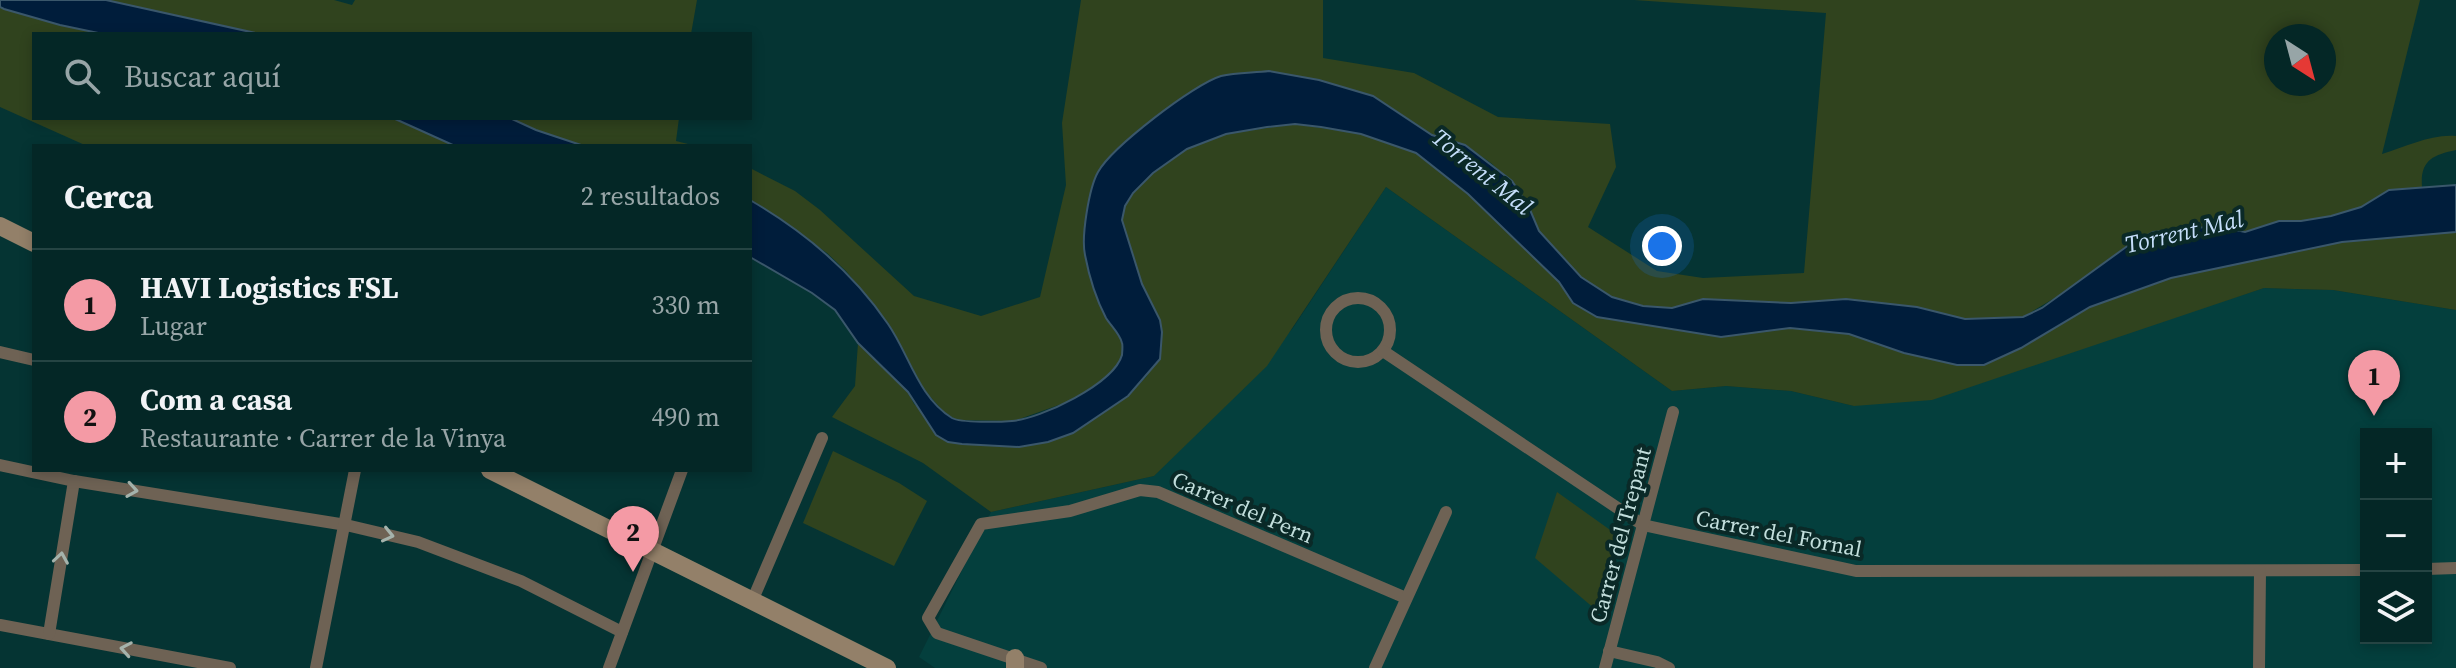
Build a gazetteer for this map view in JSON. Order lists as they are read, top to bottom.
{
  "streets": {
    "street": ["Carrer del Pern", "Carrer del Fornal", "Carrer del Trepant"]
  },
  "crossings": [
    ["Carrer del Fornal", "Carrer del Trepant"]
  ],
  "water": ["Torrent Mal"],
  "north": "bottom right",
  "page": {
    "search": "Buscar aquí",
    "heading": ["Cerca", "2 resultados"],
    "list": [
      {
        "mark": "1",
        "name": "HAVI Logistics FSL",
        "note": "Lugar",
        "value": "330 m"
      },
      {
        "mark": "2",
        "name": "Com a casa",
        "note": "Restaurante · Carrer de la Vinya",
        "value": "490 m"
      }
    ],
    "pins": ["1", "2"],
    "map_buttons": ["+", "−"]
  }
}
